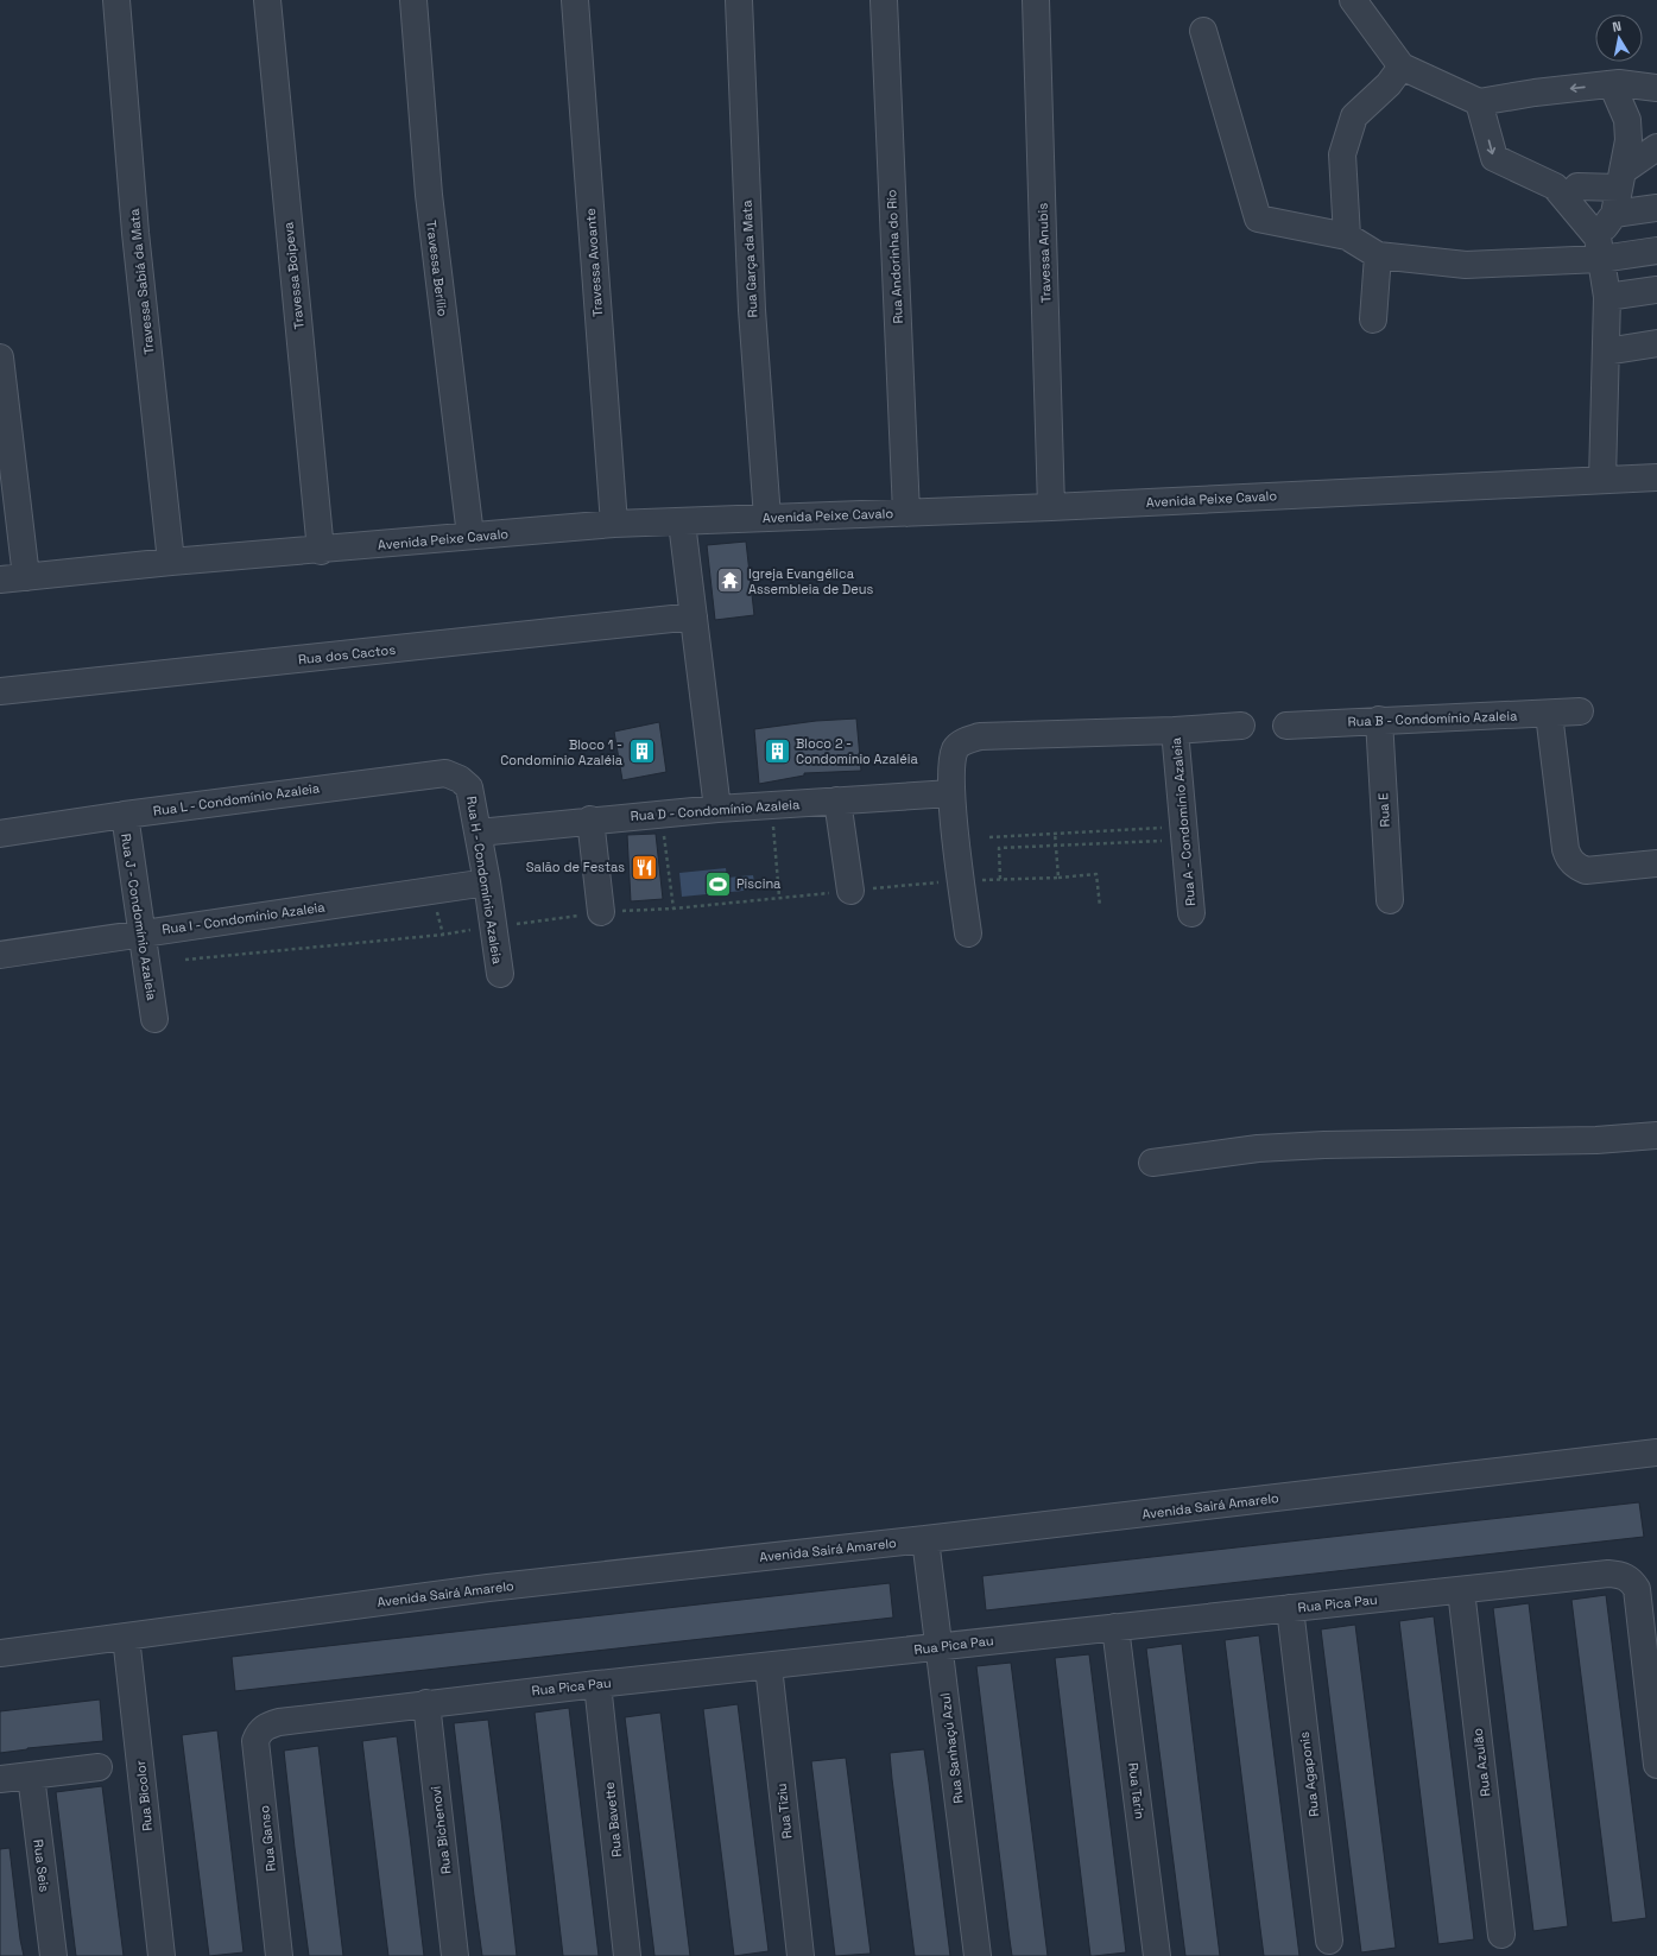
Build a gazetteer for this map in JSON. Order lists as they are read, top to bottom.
{
  "streets": {
    "street": [
      "Travessa Anubis",
      "Rua Andorinha do Río",
      "Rua Garça da Mata",
      "Travessa Avoante",
      "Travessa Berílio",
      "Travessa Boipeva",
      "Travessa Sabiá da Mata",
      "Avenida Peixe Cavalo",
      "Rua dos Cactos",
      "Rua B - Condomínio Azaleia",
      "Rua L - Condomínio Azaleia",
      "Rua D - Condomínio Azaleia",
      "Rua E",
      "Rua A - Condomínio Azaleia",
      "Rua H - Condomínio Azaleia",
      "Rua J - Condomínio Azaleia",
      "Rua I - Condomínio Azaleia",
      "Avenida Sairá Amarelo",
      "Rua Pica Pau",
      "Rua Sanhaçú Azul",
      "Rua Azulão",
      "Rua Agaponis",
      "Rua Tarin",
      "Rua Bicolor",
      "Rua Tiziu",
      "Rua Bavette",
      "Rua Bichenovi",
      "Rua Ganso",
      "Rua Seis"
    ]
  },
  "crossings": [
    ["Travessa Anubis", "Avenida Peixe Cavalo"],
    ["Rua Andorinha do Río", "Avenida Peixe Cavalo"],
    ["Rua Garça da Mata", "Avenida Peixe Cavalo"],
    ["Travessa Avoante", "Avenida Peixe Cavalo"],
    ["Travessa Berílio", "Avenida Peixe Cavalo"],
    ["Travessa Boipeva", "Avenida Peixe Cavalo"],
    ["Travessa Sabiá da Mata", "Avenida Peixe Cavalo"],
    ["Rua B - Condomínio Azaleia", "Rua E"],
    ["Rua L - Condomínio Azaleia", "Rua H - Condomínio Azaleia"],
    ["Rua L - Condomínio Azaleia", "Rua J - Condomínio Azaleia"],
    ["Rua D - Condomínio Azaleia", "Rua H - Condomínio Azaleia"],
    ["Rua H - Condomínio Azaleia", "Rua I - Condomínio Azaleia"],
    ["Rua J - Condomínio Azaleia", "Rua I - Condomínio Azaleia"],
    ["Avenida Sairá Amarelo", "Rua Sanhaçú Azul"],
    ["Avenida Sairá Amarelo", "Rua Bicolor"],
    ["Rua Pica Pau", "Rua Sanhaçú Azul"],
    ["Rua Pica Pau", "Rua Azulão"],
    ["Rua Pica Pau", "Rua Agaponis"],
    ["Rua Pica Pau", "Rua Tarin"],
    ["Rua Pica Pau", "Rua Tiziu"],
    ["Rua Pica Pau", "Rua Bavette"],
    ["Rua Pica Pau", "Rua Bichenovi"],
    ["Rua Pica Pau", "Rua Ganso"]
  ],
  "places": {
    "temple": ["Igreja Evangélica Assembleia de Deus"],
    "building": ["Bloco 2 - Condomínio Azaléia", "Bloco 1 - Condomínio Azaléia"],
    "restaurant": ["Salão de Festas"],
    "sports": ["Piscina"]
  },
  "north": "top"
}
